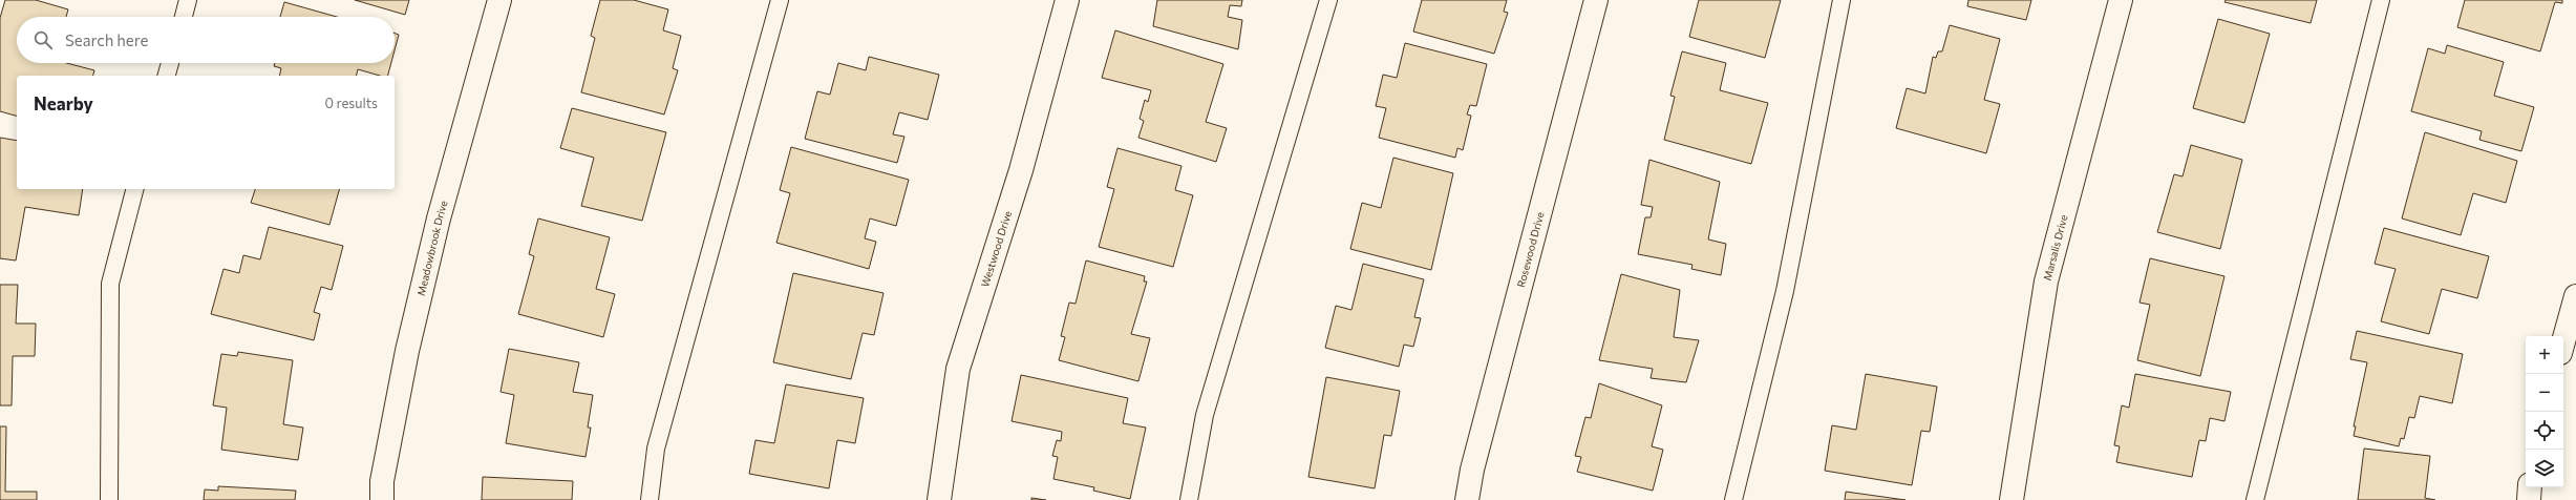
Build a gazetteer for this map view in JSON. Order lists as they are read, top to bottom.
{
  "streets": {
    "street": [
      "Meadowbrook Drive",
      "Marsalis Drive",
      "Westwood Drive",
      "Rosewood Drive"
    ]
  },
  "page": {
    "search": "Search here",
    "heading": ["Nearby", "0 results"],
    "map_buttons": ["+", "−"]
  }
}
